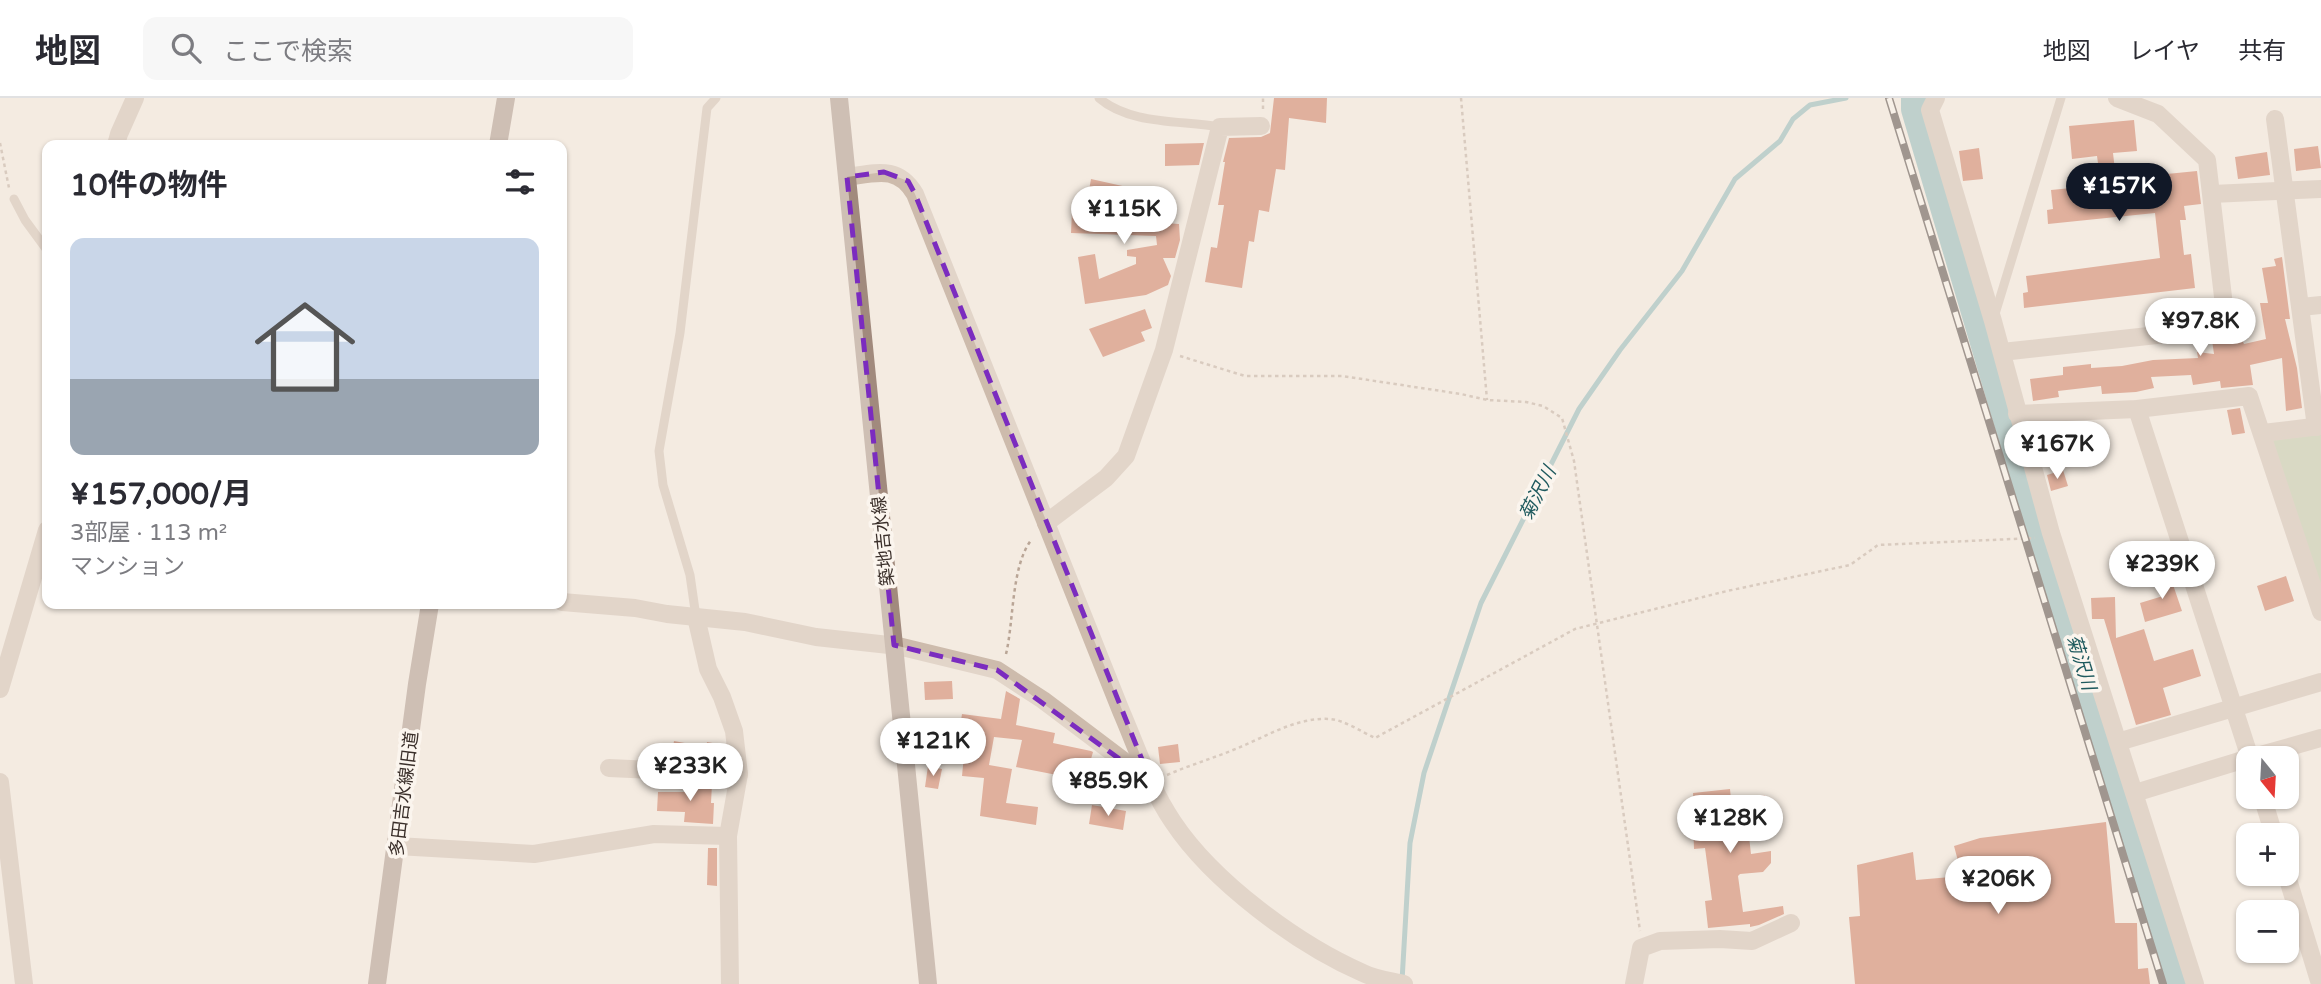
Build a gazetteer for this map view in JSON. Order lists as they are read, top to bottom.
{
  "streets": {
    "main road": ["築地吉水線", "多田吉水線旧道"]
  },
  "water": ["菊沢川"],
  "north": "bottom",
  "page": {
    "header": "地図",
    "search": "ここで検索",
    "nav": ["地図", "レイヤ", "共有"],
    "heading": "10件の物件",
    "price": [
      "¥157K",
      "¥115K",
      "¥97.8K",
      "¥167K",
      "¥239K",
      "¥121K",
      "¥233K",
      "¥85.9K",
      "¥128K",
      "¥206K"
    ],
    "list": [
      {
        "name": "¥157,000/月",
        "note": "3部屋 · 113 m² · マンション"
      }
    ],
    "map_buttons": ["+", "−"]
  }
}
